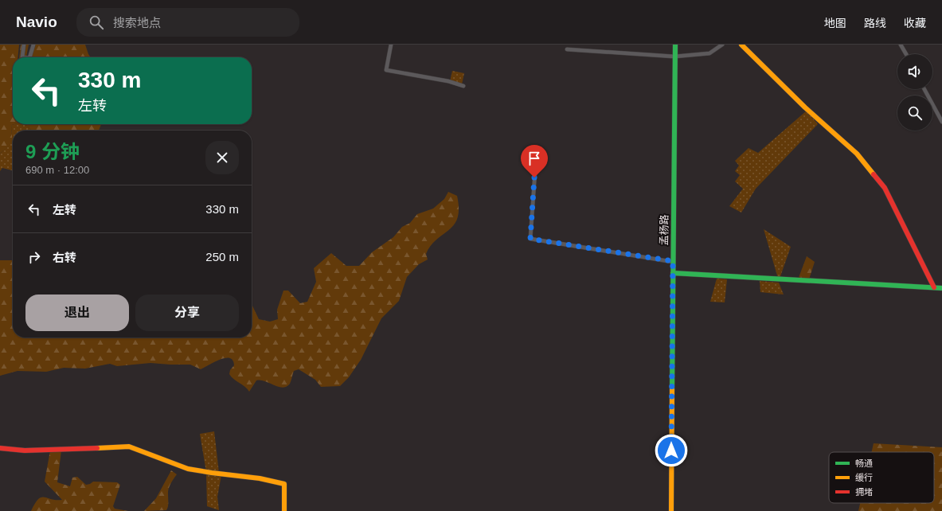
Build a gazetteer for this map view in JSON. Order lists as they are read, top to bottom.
{
  "streets": {
    "street": ["孟杨路"]
  },
  "legend": ["畅通", "缓行", "拥堵"],
  "page": {
    "header": "Navio",
    "search": "搜索地点",
    "nav": ["地图", "路线", "收藏"],
    "turn": ["330 m", "左转"],
    "heading": ["9 分钟", "690 m · 12:00"],
    "list": [
      {
        "name": "左转",
        "value": "330 m"
      },
      {
        "name": "右转",
        "value": "250 m"
      }
    ],
    "buttons": ["退出", "分享"]
  }
}
